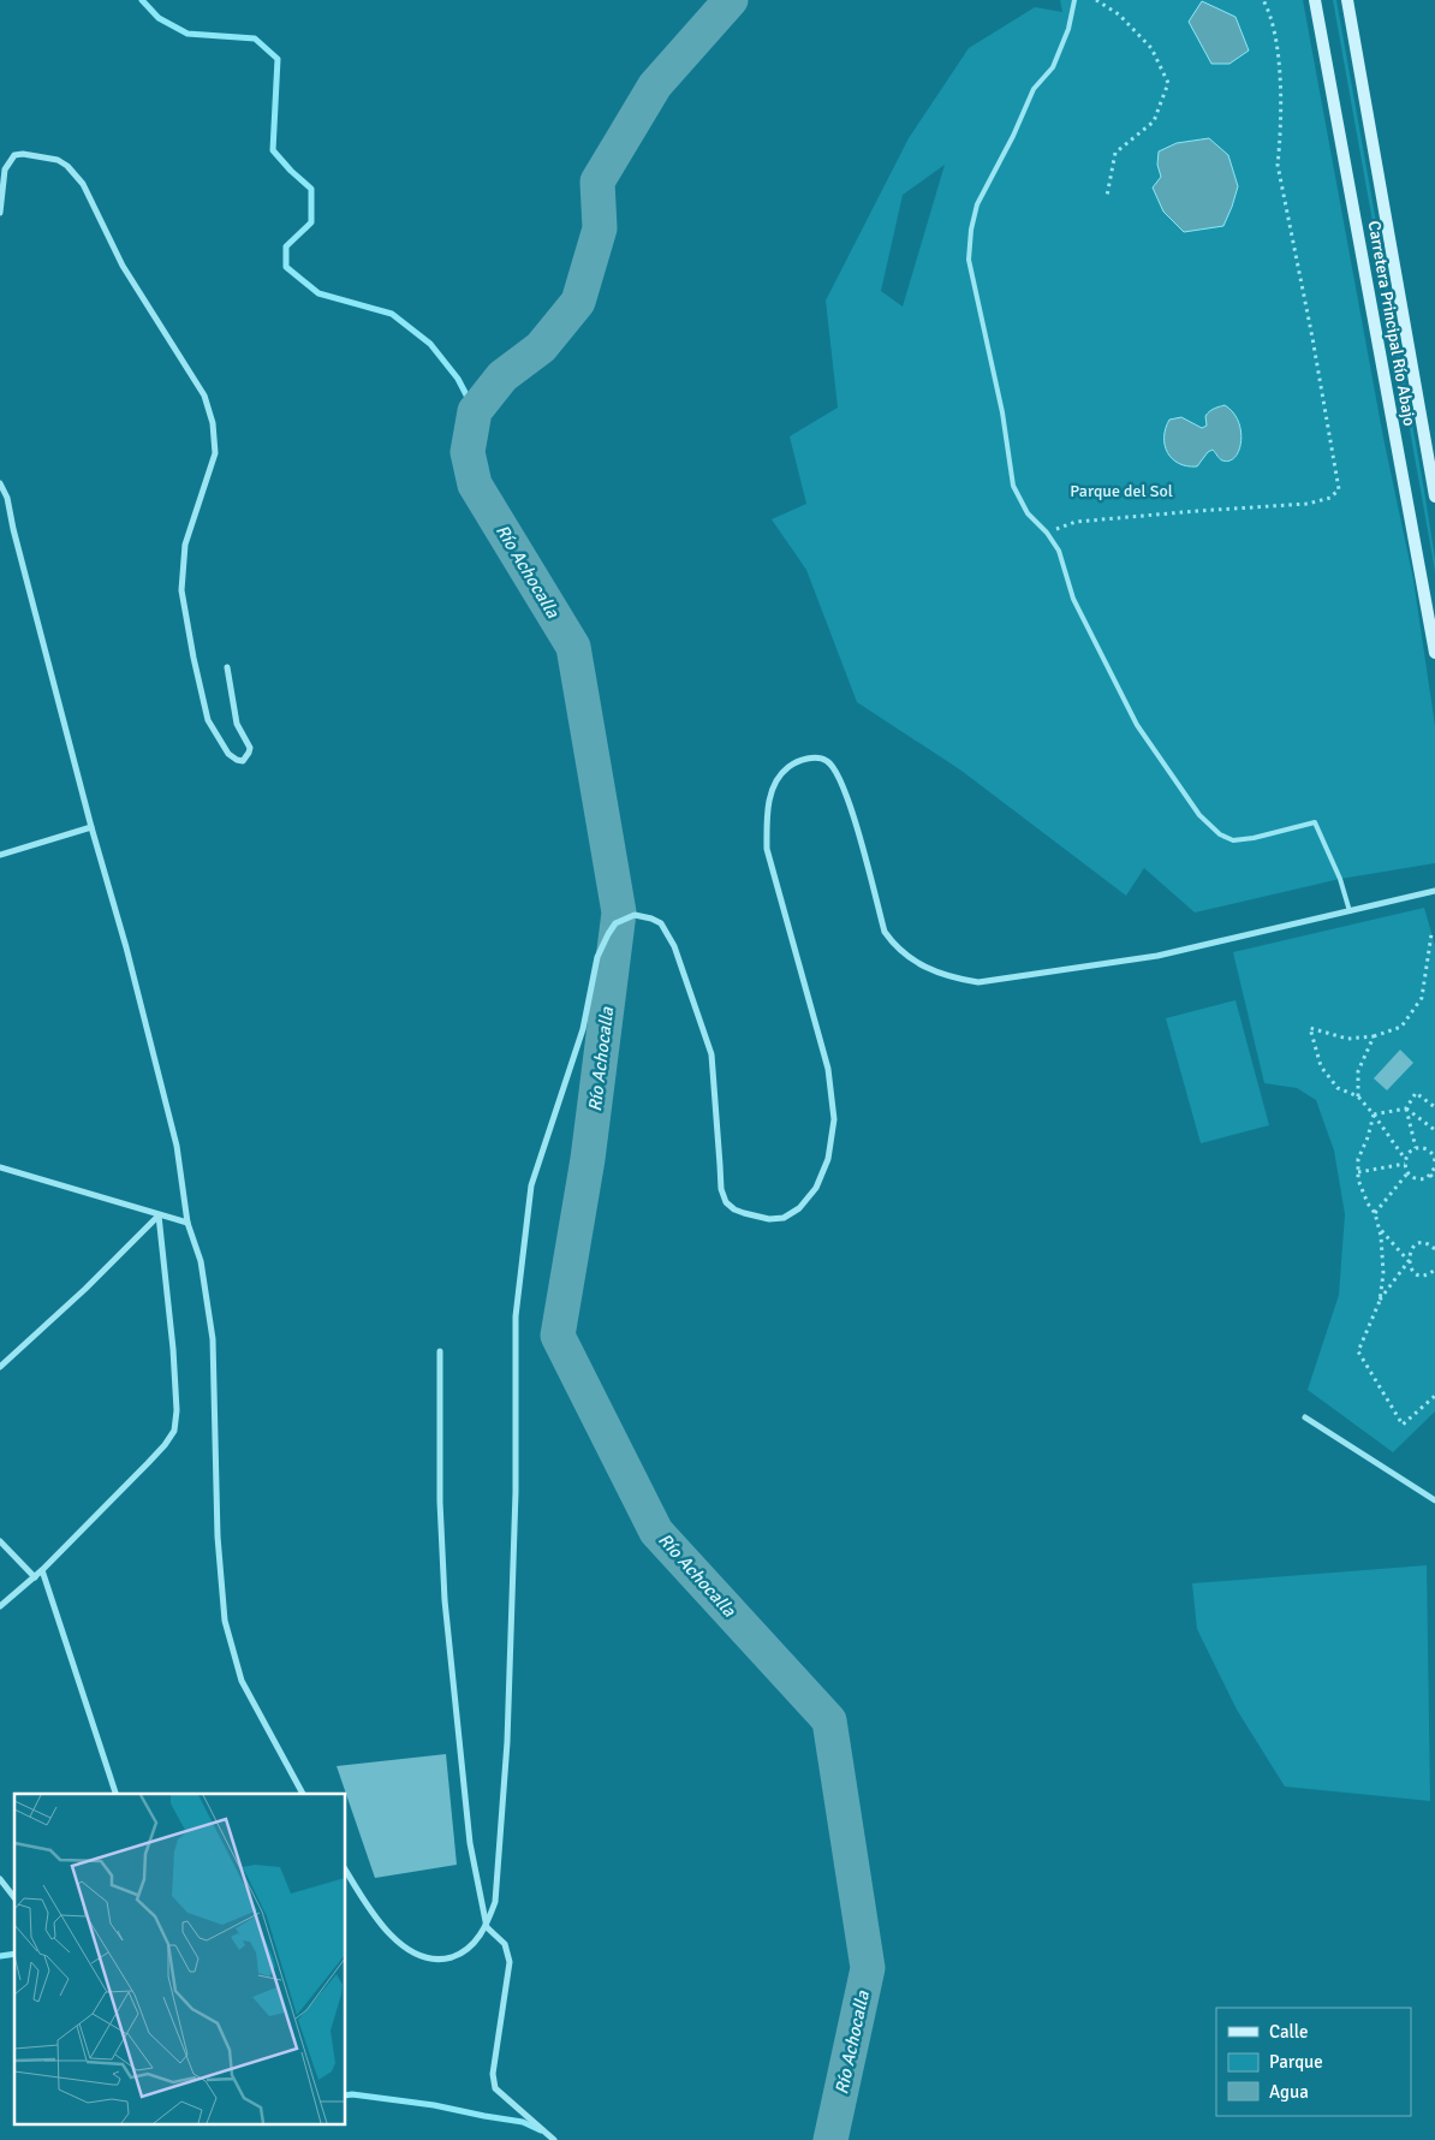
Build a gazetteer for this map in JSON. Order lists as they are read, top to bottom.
{
  "streets": {
    "main road": ["Carretera Principal Río Abajo"]
  },
  "water": ["Río Achocalla"],
  "parks": ["Parque del Sol"],
  "legend": ["Calle", "Parque", "Agua"]
}
